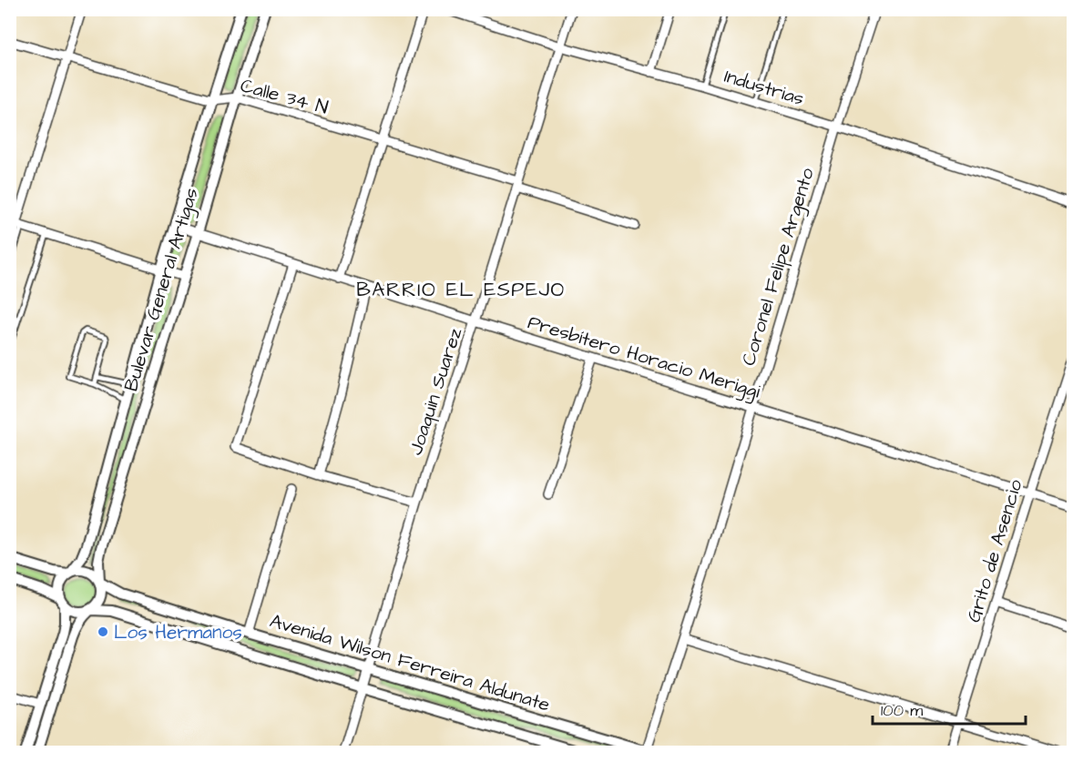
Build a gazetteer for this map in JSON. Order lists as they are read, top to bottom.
{
  "streets": {
    "street": [
      "Industrias",
      "Calle 34 N",
      "Coronel Felipe Argento",
      "Bulevar General Artigas",
      "Presbítero Horacio Meriggi",
      "Joaquin Suarez",
      "Grito de Asencio",
      "Avenida Wilson Ferreira Aldunate"
    ]
  },
  "crossings": [
    ["Industrias", "Coronel Felipe Argento"],
    ["Industrias", "Joaquin Suarez"],
    ["Calle 34 N", "Bulevar General Artigas"],
    ["Calle 34 N", "Joaquin Suarez"],
    ["Coronel Felipe Argento", "Presbítero Horacio Meriggi"],
    ["Coronel Felipe Argento", "Avenida Wilson Ferreira Aldunate"],
    ["Bulevar General Artigas", "Presbítero Horacio Meriggi"],
    ["Bulevar General Artigas", "Avenida Wilson Ferreira Aldunate"],
    ["Presbítero Horacio Meriggi", "Joaquin Suarez"],
    ["Presbítero Horacio Meriggi", "Grito de Asencio"],
    ["Joaquin Suarez", "Avenida Wilson Ferreira Aldunate"]
  ],
  "districts": ["BARRIO EL ESPEJO"],
  "places": ["Los Hermanos"],
  "scale_bar": "100 m"
}
